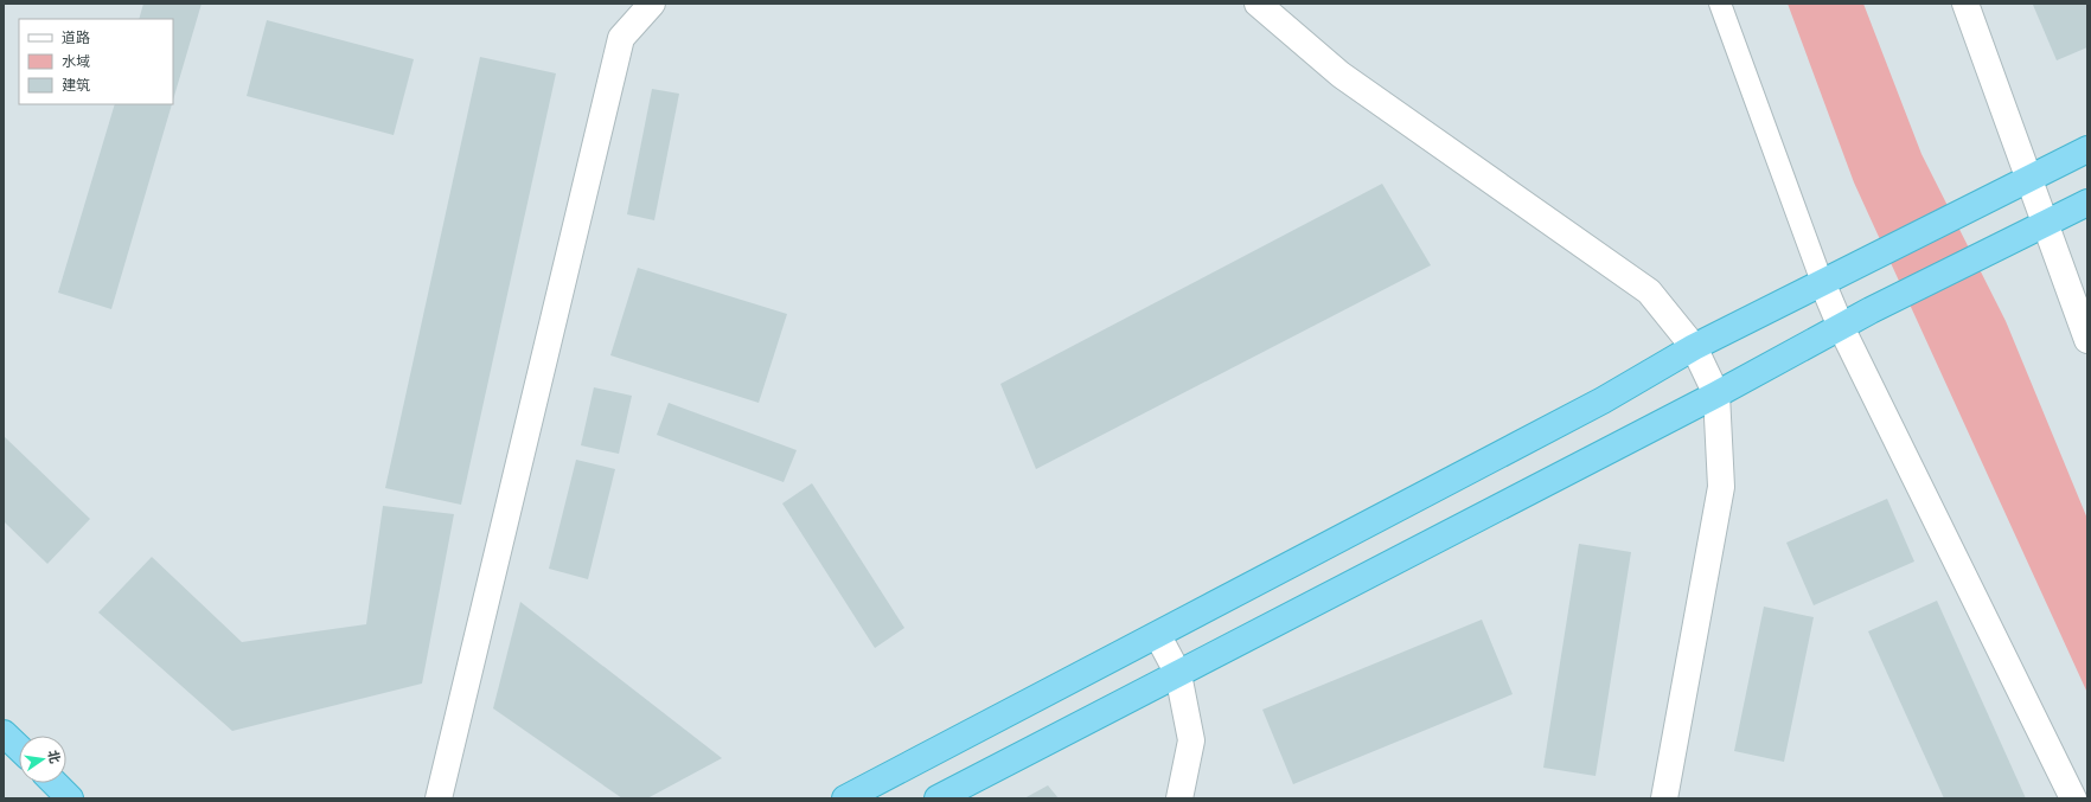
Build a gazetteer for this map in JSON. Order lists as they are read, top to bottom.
{
  "legend": ["道路", "水域", "建筑"],
  "north": "right"
}
